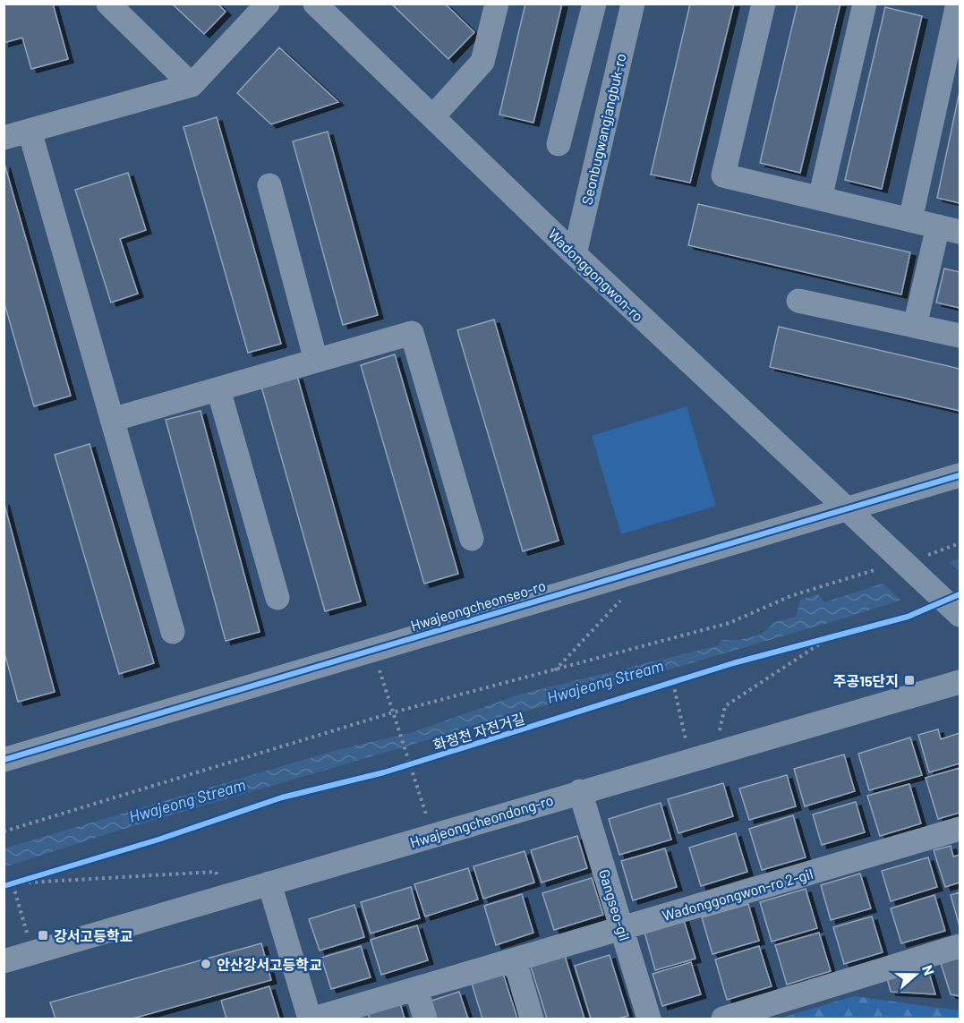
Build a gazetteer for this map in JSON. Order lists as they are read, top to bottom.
{
  "streets": {
    "street": [
      "Seonbugwangjangbuk-ro",
      "Wadonggongwon-ro",
      "Hwajeongcheonseo-ro",
      "Hwajeongcheondong-ro",
      "Wadonggongwon-ro 2-gil",
      "Gangseo-gil"
    ],
    "cycle path": ["화정천 자전거길"]
  },
  "crossings": [
    ["Seonbugwangjangbuk-ro", "Wadonggongwon-ro"],
    ["Wadonggongwon-ro", "Hwajeongcheonseo-ro"],
    ["Hwajeongcheondong-ro", "Gangseo-gil"],
    ["Wadonggongwon-ro 2-gil", "Gangseo-gil"]
  ],
  "water": ["Hwajeong Stream"],
  "places": {
    "transit": ["주공15단지", "강서고등학교"],
    "other": ["안산강서고등학교"]
  },
  "north": "right"
}
